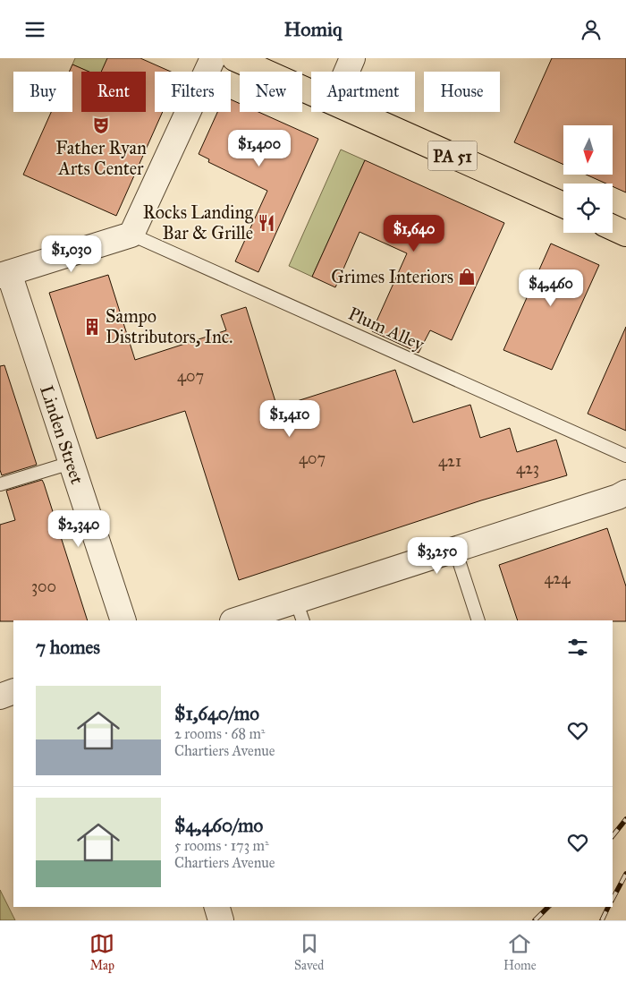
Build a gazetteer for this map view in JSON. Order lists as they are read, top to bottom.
{
  "streets": {
    "main road": ["PA 51"],
    "street": ["Linden Street"],
    "lane": ["Plum Alley"]
  },
  "places": {
    "theatre": ["Father Ryan Arts Center"],
    "restaurant": ["Rocks Landing Bar & Grille"],
    "shop": ["Grimes Interiors"],
    "building": ["Sampo Distributors, Inc."]
  },
  "house_numbers": [
    "407",
    "407",
    "421",
    "423",
    "424",
    "300"
  ],
  "north": "bottom",
  "page": {
    "header": "Homiq",
    "chip": [
      "Buy",
      "Rent",
      "Filters",
      "New",
      "Apartment",
      "House"
    ],
    "price": [
      "$1,400",
      "$1,640",
      "$1,030",
      "$4,460",
      "$1,410",
      "$2,340",
      "$3,250"
    ],
    "heading": "7 homes",
    "list": [
      {
        "name": "$1,640/mo",
        "note": "2 rooms · 68 m² · Chartiers Avenue"
      },
      {
        "name": "$4,460/mo",
        "note": "5 rooms · 173 m² · Chartiers Avenue"
      }
    ],
    "tabs": ["Map", "Saved", "Home"]
  }
}
